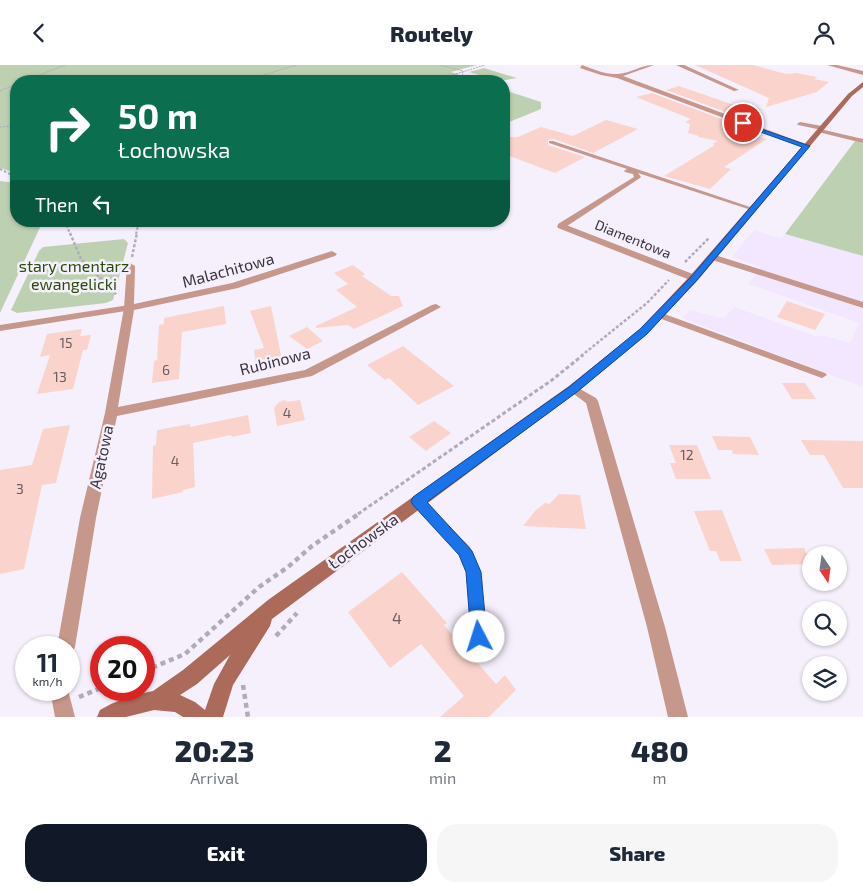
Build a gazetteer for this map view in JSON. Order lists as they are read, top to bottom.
{
  "streets": {
    "main road": ["Łochowska"],
    "street": [
      "Diamentowa",
      "Malachitowa",
      "Rubinowa",
      "Agatowa"
    ]
  },
  "crossings": [
    ["Diamentowa", "Łochowska"],
    ["Malachitowa", "Agatowa"],
    ["Rubinowa", "Agatowa"]
  ],
  "parks": ["stary cmentarz ewangelicki"],
  "house_numbers": [
    "15",
    "6",
    "13",
    "4",
    "12",
    "4",
    "3",
    "4"
  ],
  "north": "bottom",
  "page": {
    "header": "Routely",
    "turn": ["50 m", "Łochowska"],
    "then": "Then",
    "speed": "11 km/h",
    "limit": "20",
    "eta": [
      "20:23",
      "Arrival",
      "2",
      "min",
      "480",
      "m"
    ],
    "buttons": ["Exit", "Share"]
  }
}
